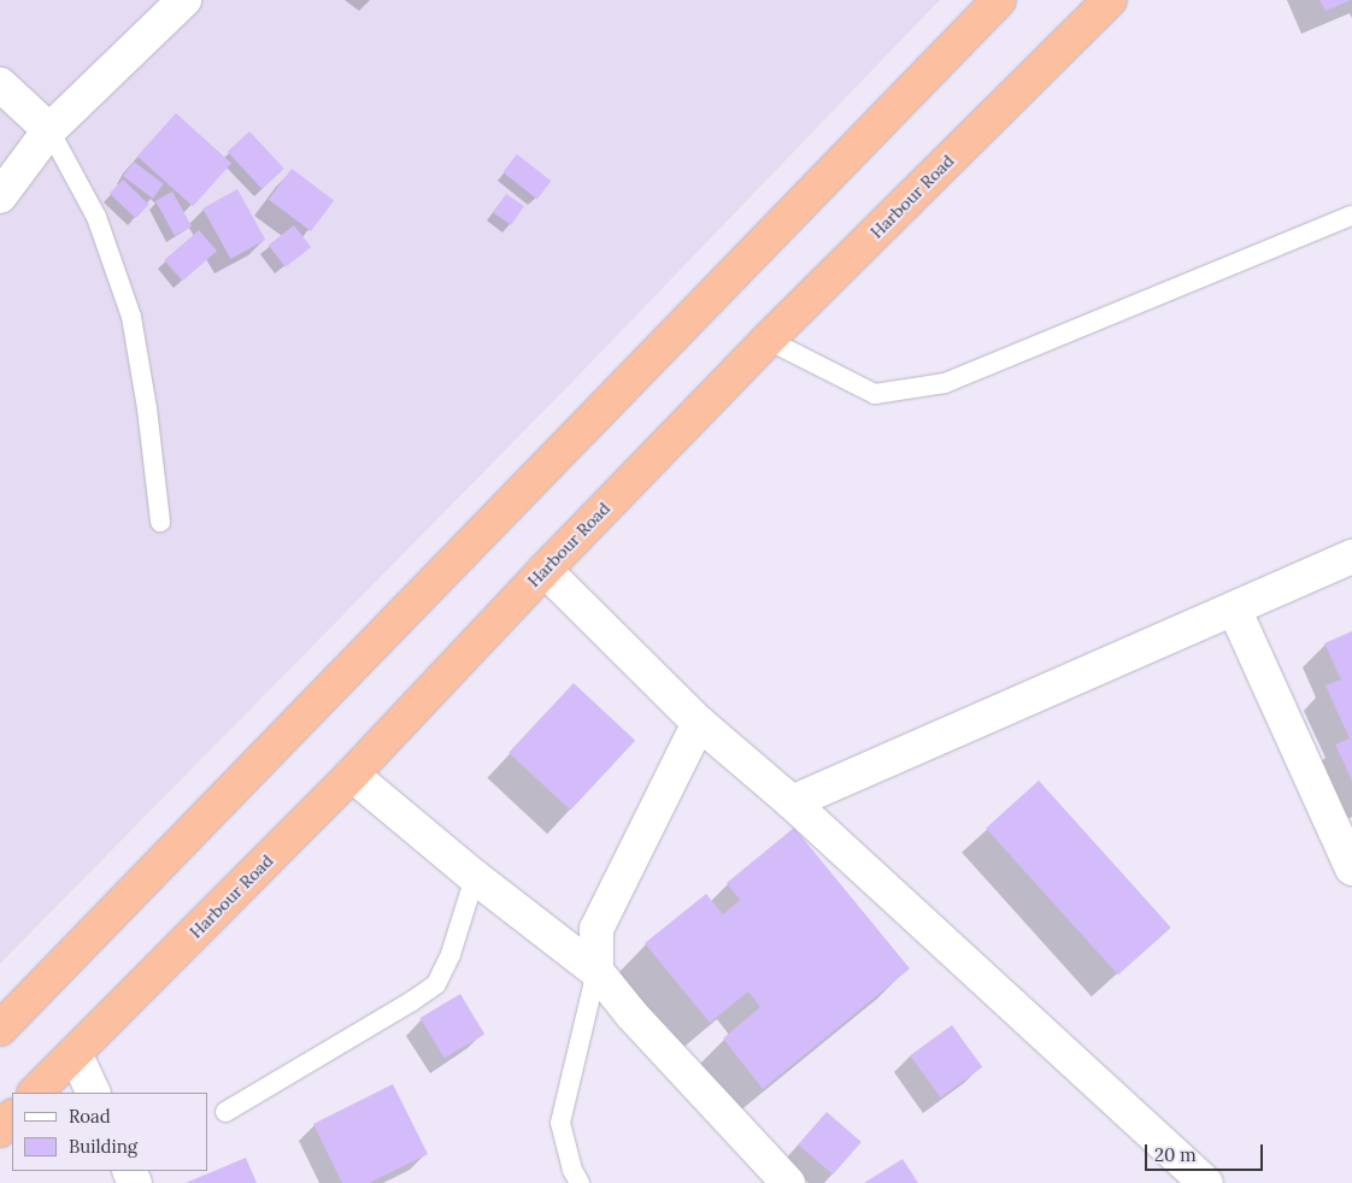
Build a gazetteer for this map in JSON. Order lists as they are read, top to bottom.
{
  "streets": {
    "highway": ["Harbour Road"]
  },
  "legend": ["Road", "Building"],
  "scale_bar": "20 m"
}
